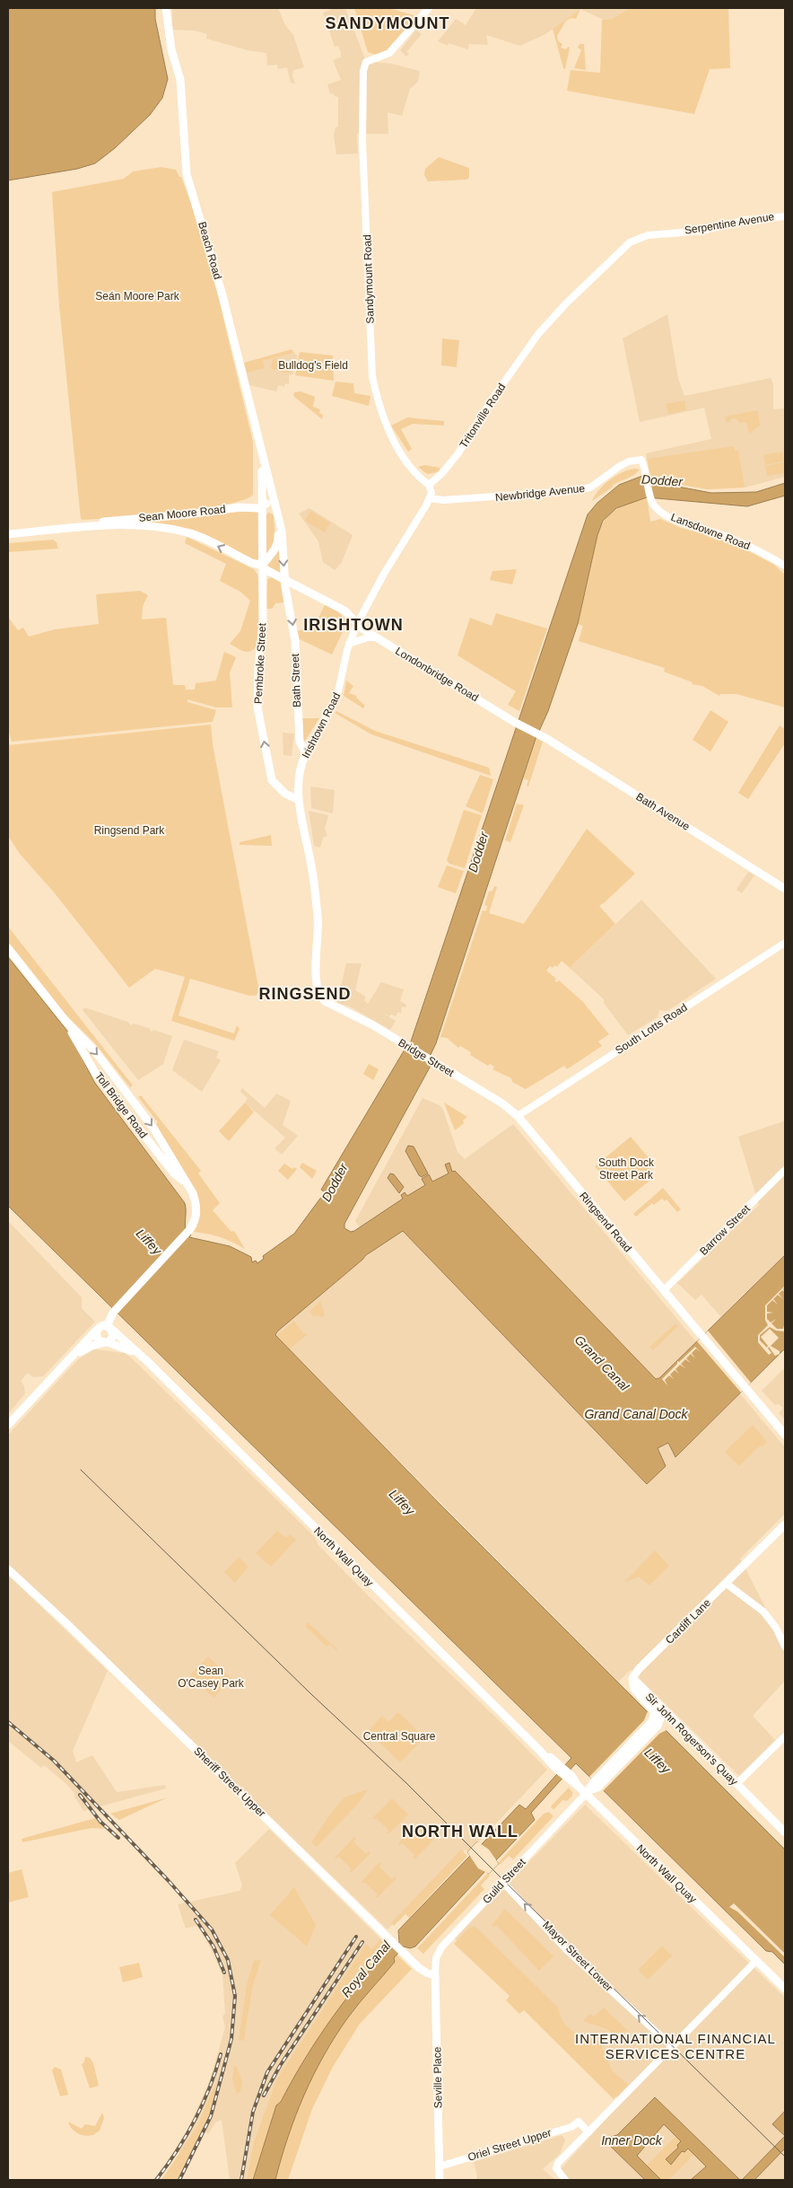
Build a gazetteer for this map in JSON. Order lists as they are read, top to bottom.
{
  "streets": {
    "main road": [
      "Beach Road",
      "Sean Moore Road",
      "Pembroke Street",
      "Londonbridge Road",
      "Bath Street",
      "Irishtown Road",
      "Bath Avenue",
      "Bridge Street",
      "Toll Bridge Road",
      "Ringsend Road",
      "North Wall Quay",
      "Cardiff Lane",
      "Sir John Rogerson's Quay",
      "Sheriff Street Upper",
      "Seville Place"
    ],
    "street": [
      "Serpentine Avenue",
      "Sandymount Road",
      "Tritonville Road",
      "Newbridge Avenue",
      "Lansdowne Road",
      "South Lotts Road",
      "Barrow Street",
      "Guild Street",
      "Mayor Street Lower",
      "Oriel Street Upper"
    ]
  },
  "crossings": [
    ["Serpentine Avenue", "Tritonville Road"],
    ["Beach Road", "Sean Moore Road"],
    ["Beach Road", "Pembroke Street"],
    ["Beach Road", "Bath Street"],
    ["Sandymount Road", "Tritonville Road"],
    ["Newbridge Avenue", "Lansdowne Road"],
    ["Sean Moore Road", "Pembroke Street"],
    ["Sean Moore Road", "Londonbridge Road"],
    ["Sean Moore Road", "Bath Street"],
    ["Sean Moore Road", "Irishtown Road"],
    ["Pembroke Street", "Irishtown Road"],
    ["Londonbridge Road", "Irishtown Road"],
    ["Londonbridge Road", "Bath Avenue"],
    ["Bath Street", "Irishtown Road"],
    ["Irishtown Road", "Bridge Street"],
    ["South Lotts Road", "Bridge Street"],
    ["South Lotts Road", "Ringsend Road"],
    ["Bridge Street", "Ringsend Road"],
    ["Toll Bridge Road", "North Wall Quay"],
    ["Ringsend Road", "Barrow Street"],
    ["North Wall Quay", "Guild Street"],
    ["Cardiff Lane", "Sir John Rogerson's Quay"],
    ["Sheriff Street Upper", "Guild Street"],
    ["Sheriff Street Upper", "Seville Place"],
    ["Guild Street", "Mayor Street Lower"],
    ["Guild Street", "Seville Place"],
    ["Seville Place", "Oriel Street Upper"]
  ],
  "one_way": ["Pembroke Street", "Bath Street", "Mayor Street Lower"],
  "districts": [
    "SANDYMOUNT",
    "IRISHTOWN",
    "RINGSEND",
    "NORTH WALL",
    "INTERNATIONAL FINANCIAL SERVICES CENTRE"
  ],
  "water": [
    "Dodder",
    "Liffey",
    "Grand Canal",
    "Grand Canal Dock",
    "Royal Canal",
    "Inner Dock"
  ],
  "parks": [
    "Seán Moore Park",
    "Bulldog's Field",
    "Ringsend Park",
    "South Dock Street Park",
    "Sean O'Casey Park",
    "Central Square"
  ]
}
